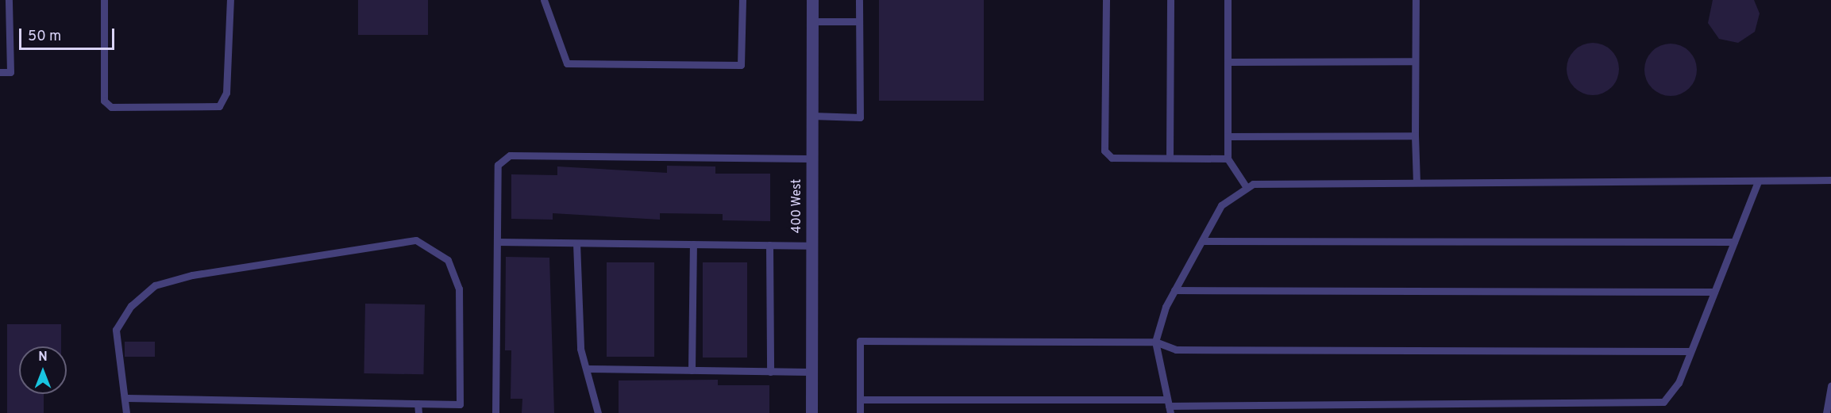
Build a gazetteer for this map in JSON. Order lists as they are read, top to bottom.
{
  "streets": {
    "street": ["400 West"]
  },
  "scale_bar": "50 m",
  "north": "top"
}
